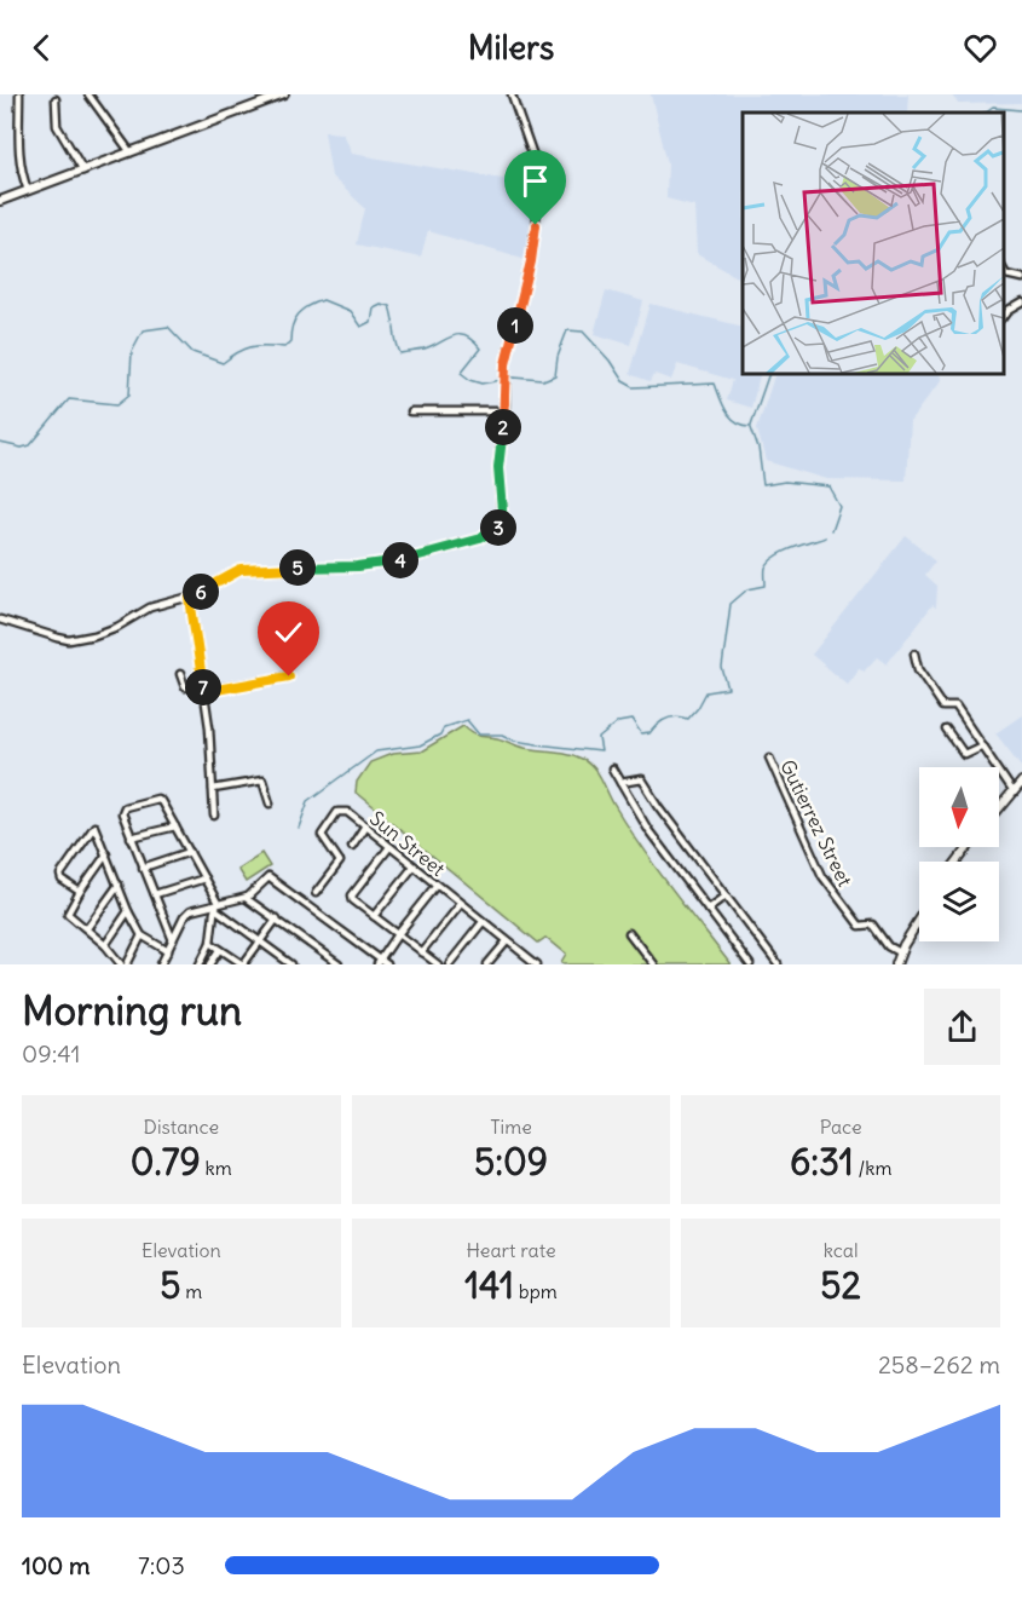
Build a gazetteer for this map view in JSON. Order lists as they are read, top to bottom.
{
  "streets": {
    "street": ["Gutierrez Street", "Sun Street"]
  },
  "north": "bottom",
  "page": {
    "header": "Milers",
    "pins": [
      "1",
      "2",
      "3",
      "4",
      "5",
      "6",
      "7"
    ],
    "heading": ["Morning run", "09:41"],
    "stats": [
      ["Distance", "0.79 km"],
      ["Time", "5:09"],
      ["Pace", "6:31 /km"],
      ["Elevation", "5 m"],
      ["Heart rate", "141 bpm"],
      ["kcal", "52"]
    ],
    "chart": ["Elevation", "258–262 m"],
    "list": [
      {
        "name": "100 m",
        "note": "7:03"
      }
    ]
  }
}
